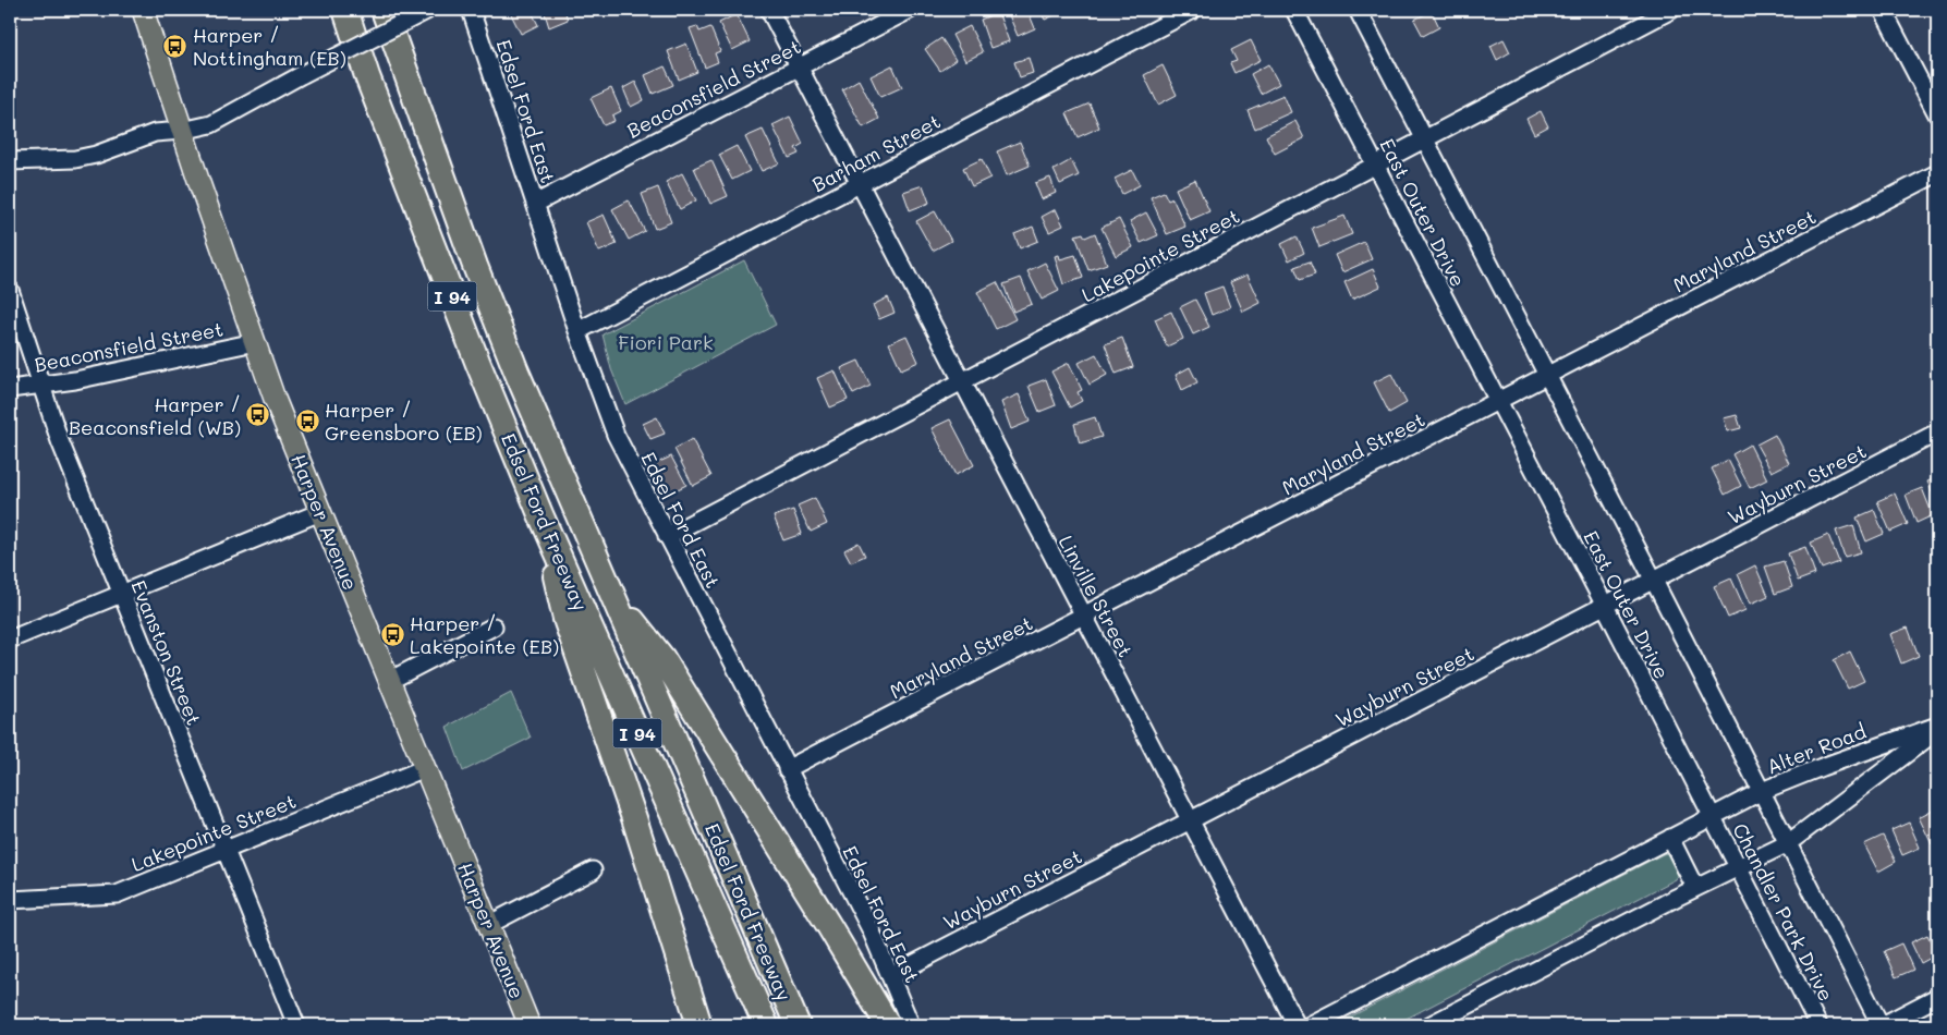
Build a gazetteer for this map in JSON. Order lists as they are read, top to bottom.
{
  "streets": {
    "highway": ["I 94", "Edsel Ford Freeway"],
    "main road": ["Harper Avenue"],
    "street": [
      "Beaconsfield Street",
      "Edsel Ford East",
      "Barham Street",
      "East Outer Drive",
      "Maryland Street",
      "Lakepointe Street",
      "Wayburn Street",
      "Linville Street",
      "Evanston Street",
      "Alter Road",
      "Chandler Park Drive"
    ]
  },
  "crossings": [
    ["Beaconsfield Street", "Edsel Ford East"],
    ["Beaconsfield Street", "Harper Avenue"],
    ["Beaconsfield Street", "Linville Street"],
    ["Beaconsfield Street", "Evanston Street"],
    ["Edsel Ford East", "Barham Street"],
    ["Edsel Ford East", "Maryland Street"],
    ["Edsel Ford East", "Lakepointe Street"],
    ["Edsel Ford East", "Wayburn Street"],
    ["Barham Street", "Linville Street"],
    ["East Outer Drive", "Maryland Street"],
    ["East Outer Drive", "Lakepointe Street"],
    ["East Outer Drive", "Wayburn Street"],
    ["East Outer Drive", "Alter Road"],
    ["East Outer Drive", "Chandler Park Drive"],
    ["Maryland Street", "Linville Street"],
    ["Lakepointe Street", "Harper Avenue"],
    ["Lakepointe Street", "Linville Street"],
    ["Lakepointe Street", "Evanston Street"],
    ["Wayburn Street", "Linville Street"],
    ["Alter Road", "Chandler Park Drive"]
  ],
  "parks": ["Fiori Park"],
  "places": {
    "bus stop": [
      "Harper / Nottingham (EB)",
      "Harper / Beaconsfield (WB)",
      "Harper / Greensboro (EB)",
      "Harper / Lakepointe (EB)"
    ]
  }
}
